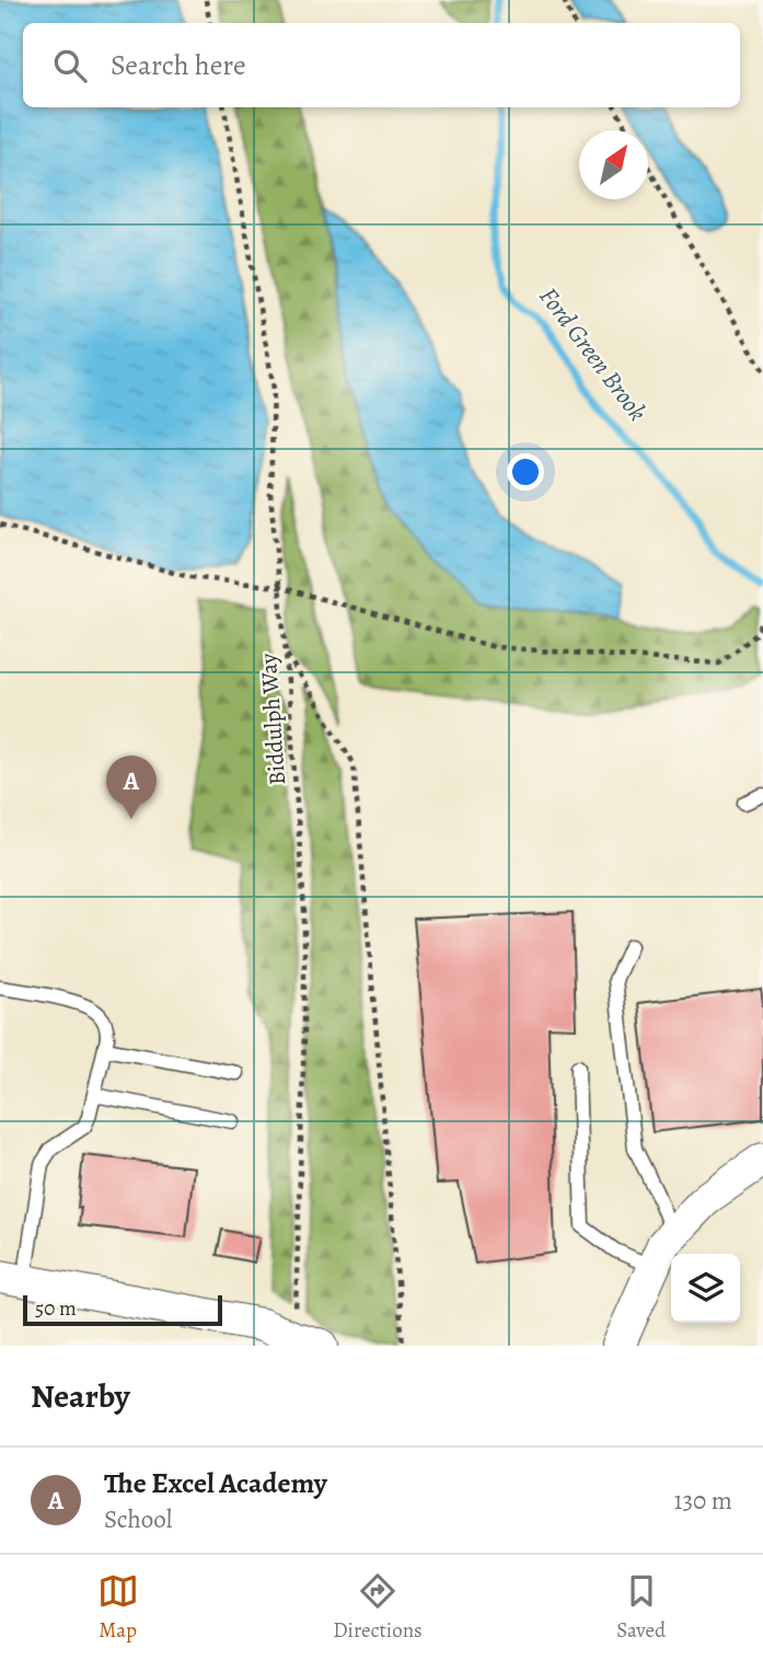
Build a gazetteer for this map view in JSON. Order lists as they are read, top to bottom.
{
  "streets": {
    "path": ["Biddulph Way"]
  },
  "water": ["Ford Green Brook"],
  "scale_bar": "50 m",
  "north": "top right",
  "page": {
    "search": "Search here",
    "pins": "A",
    "scale": "50 m",
    "heading": "Nearby",
    "list": [
      {
        "mark": "A",
        "name": "The Excel Academy",
        "note": "School",
        "value": "130 m"
      }
    ],
    "nav": ["Map", "Directions", "Saved"]
  }
}
